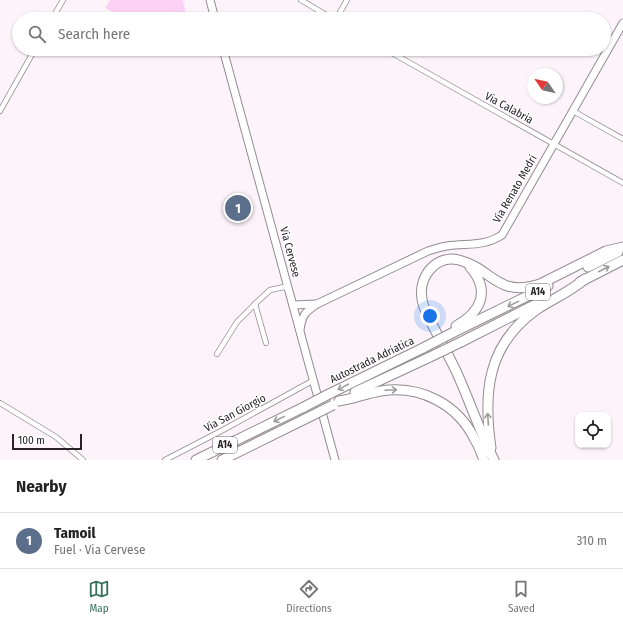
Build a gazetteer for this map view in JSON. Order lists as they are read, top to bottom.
{
  "streets": {
    "highway": ["A14", "Autostrada Adriatica"],
    "street": [
      "Via Calabria",
      "Via Renato Medri",
      "Via Cervese",
      "Via San Giorgio"
    ]
  },
  "crossings": [
    ["Via Calabria", "Via Renato Medri"],
    ["Via Renato Medri", "Via Cervese"],
    ["Via Cervese", "Via San Giorgio"]
  ],
  "scale_bar": "100 m",
  "north": "top left",
  "page": {
    "search": "Search here",
    "pins": "1",
    "scale": "100 m",
    "heading": "Nearby",
    "list": [
      {
        "mark": "1",
        "name": "Tamoil",
        "note": "Fuel · Via Cervese",
        "value": "310 m"
      }
    ],
    "nav": ["Map", "Directions", "Saved"]
  }
}
